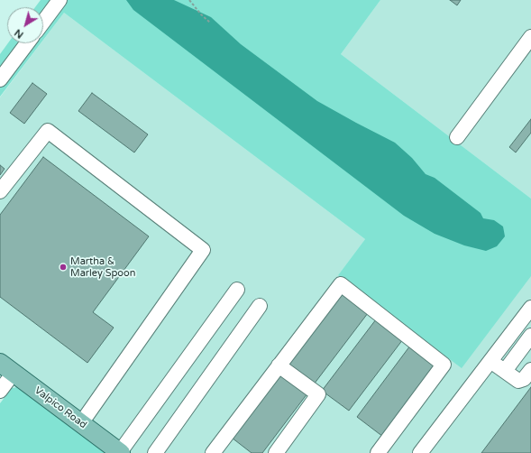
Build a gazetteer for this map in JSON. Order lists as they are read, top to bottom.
{
  "streets": {
    "main road": ["Valpico Road"]
  },
  "places": ["Martha & Marley Spoon"],
  "north": "bottom left"
}
